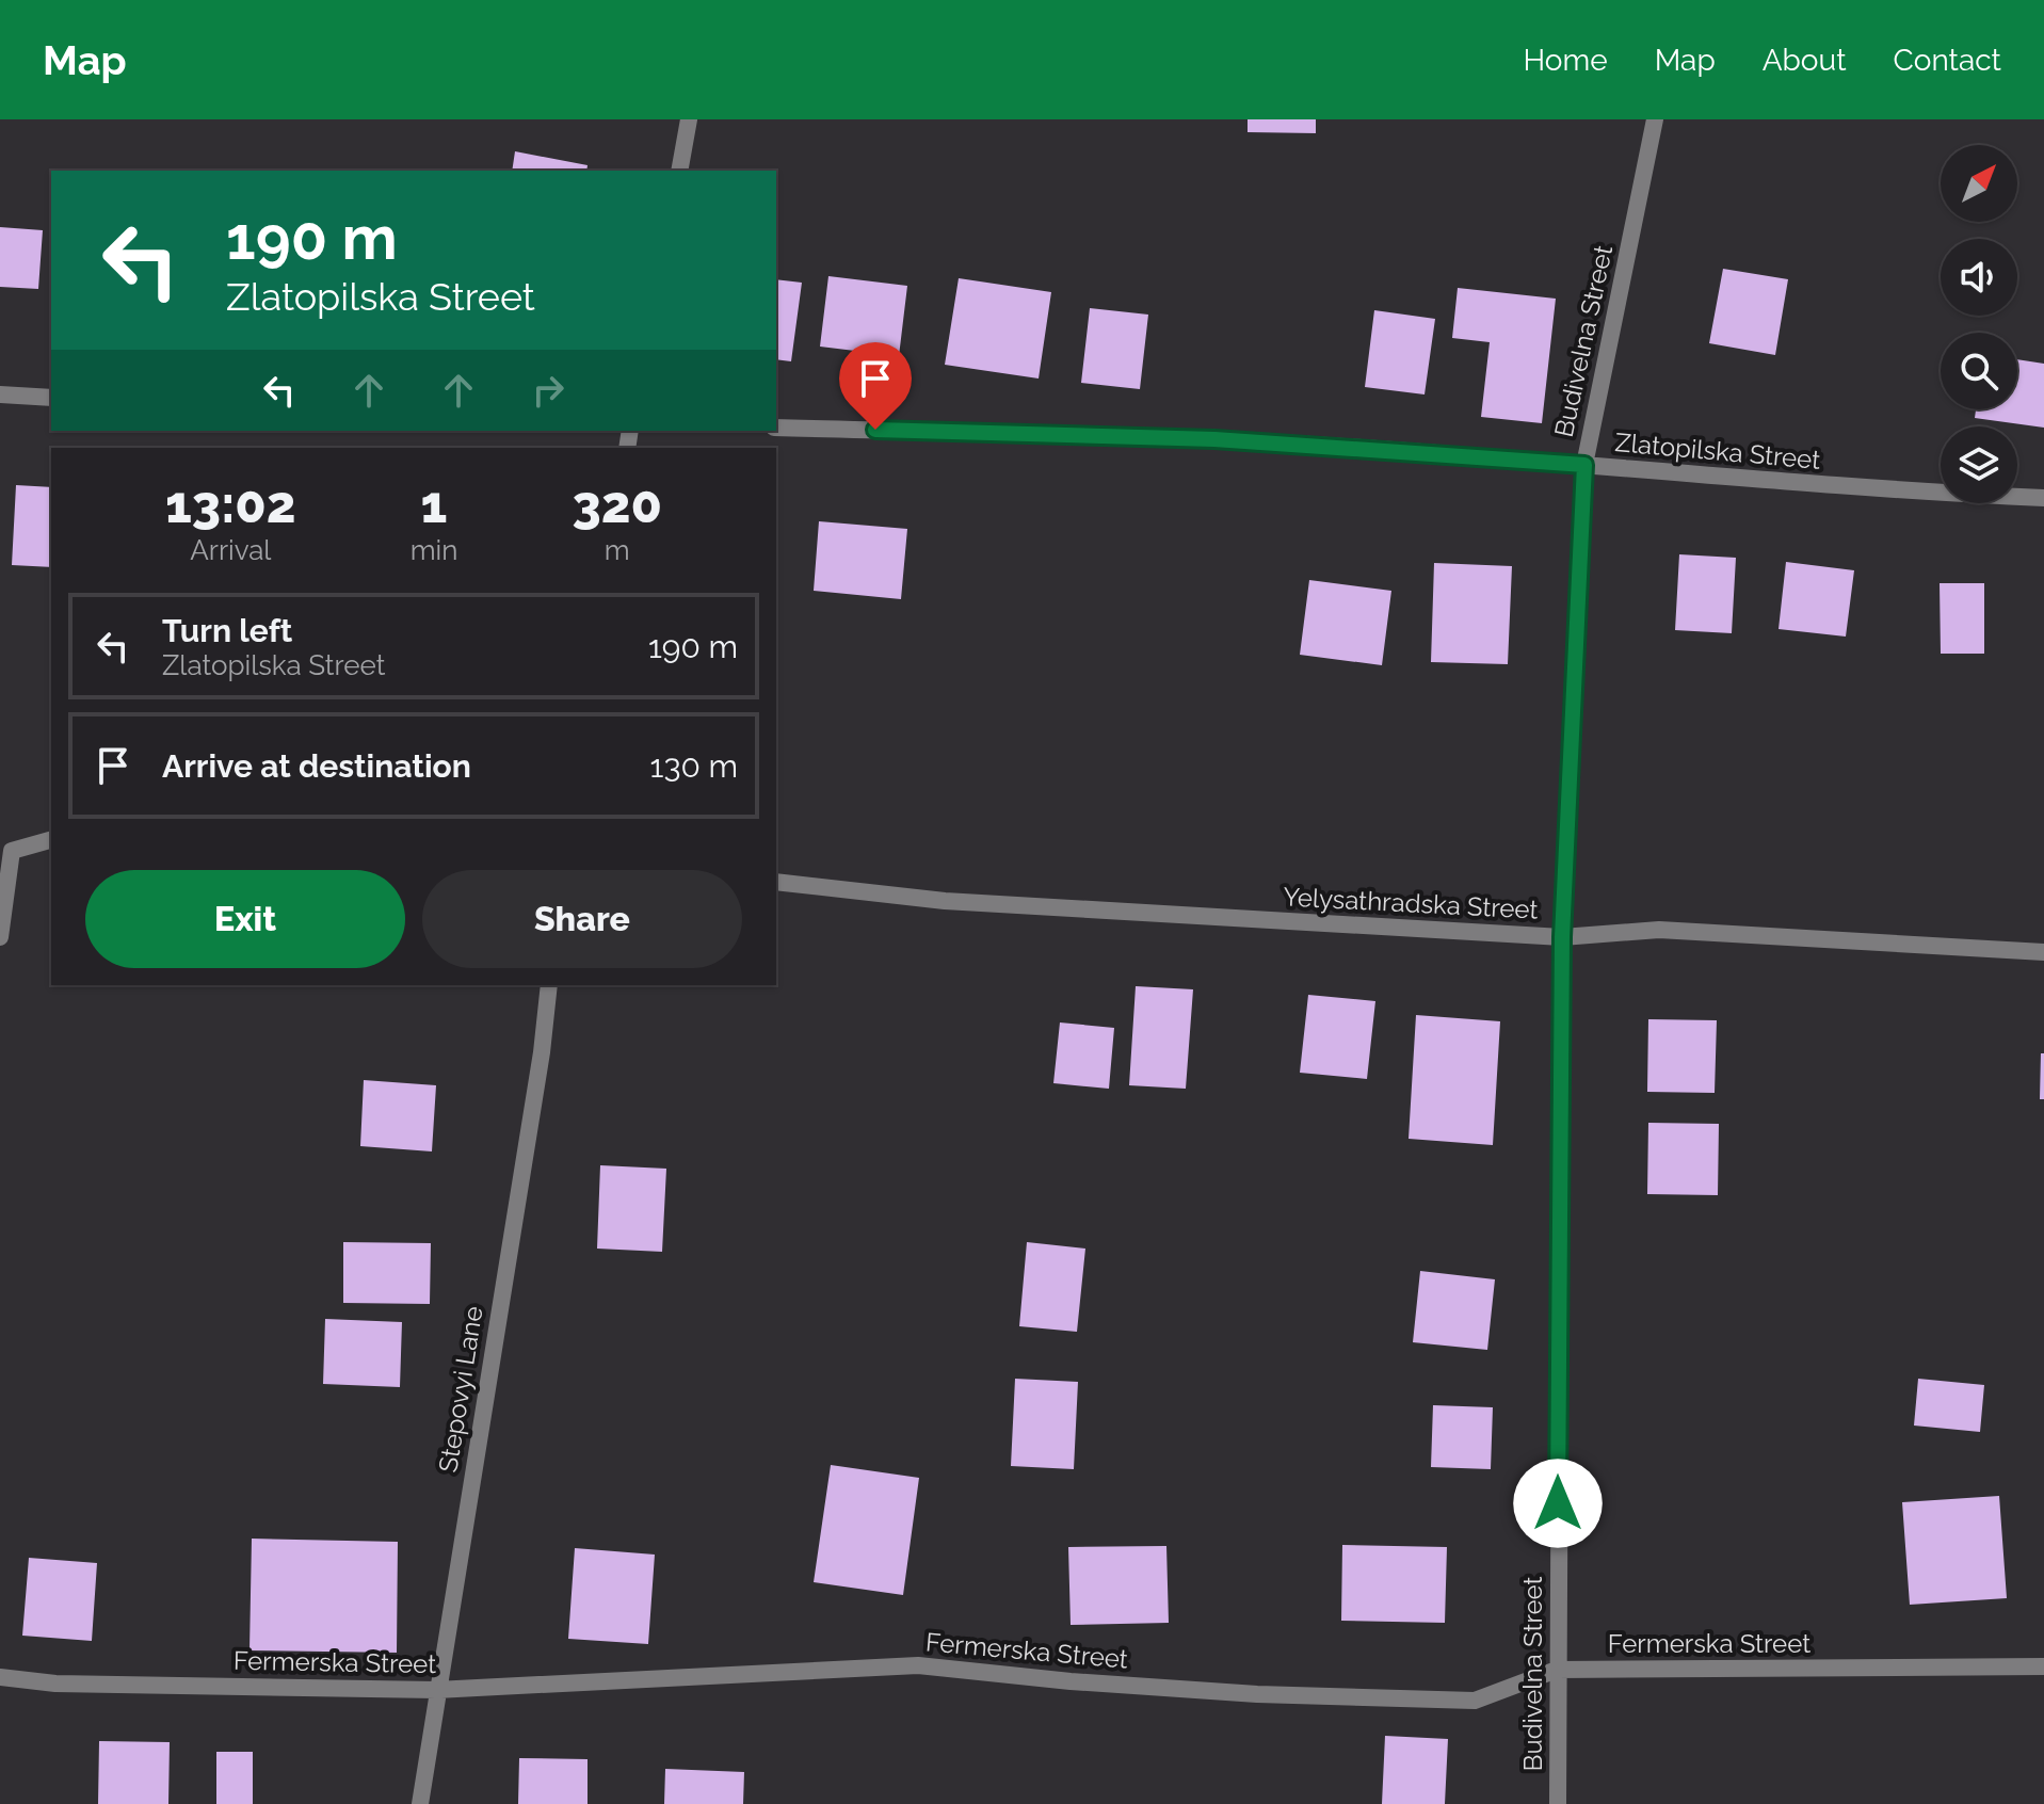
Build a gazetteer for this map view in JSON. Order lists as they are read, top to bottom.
{
  "streets": {
    "street": [
      "Budivelna Street",
      "Zlatopilska Street",
      "Yelysathradska Street",
      "Stepovyi Lane",
      "Fermerska Street"
    ]
  },
  "crossings": [
    ["Budivelna Street", "Zlatopilska Street"],
    ["Budivelna Street", "Yelysathradska Street"],
    ["Budivelna Street", "Fermerska Street"],
    ["Stepovyi Lane", "Fermerska Street"]
  ],
  "north": "top right",
  "page": {
    "header": "Map",
    "nav": [
      "Home",
      "Map",
      "About",
      "Contact"
    ],
    "turn": ["190 m", "Zlatopilska Street"],
    "eta": [
      "13:02",
      "Arrival",
      "1",
      "min",
      "320",
      "m"
    ],
    "list": [
      {
        "name": "Turn left",
        "note": "Zlatopilska Street",
        "value": "190 m"
      },
      {
        "name": "Arrive at destination",
        "value": "130 m"
      }
    ],
    "buttons": ["Exit", "Share"]
  }
}
